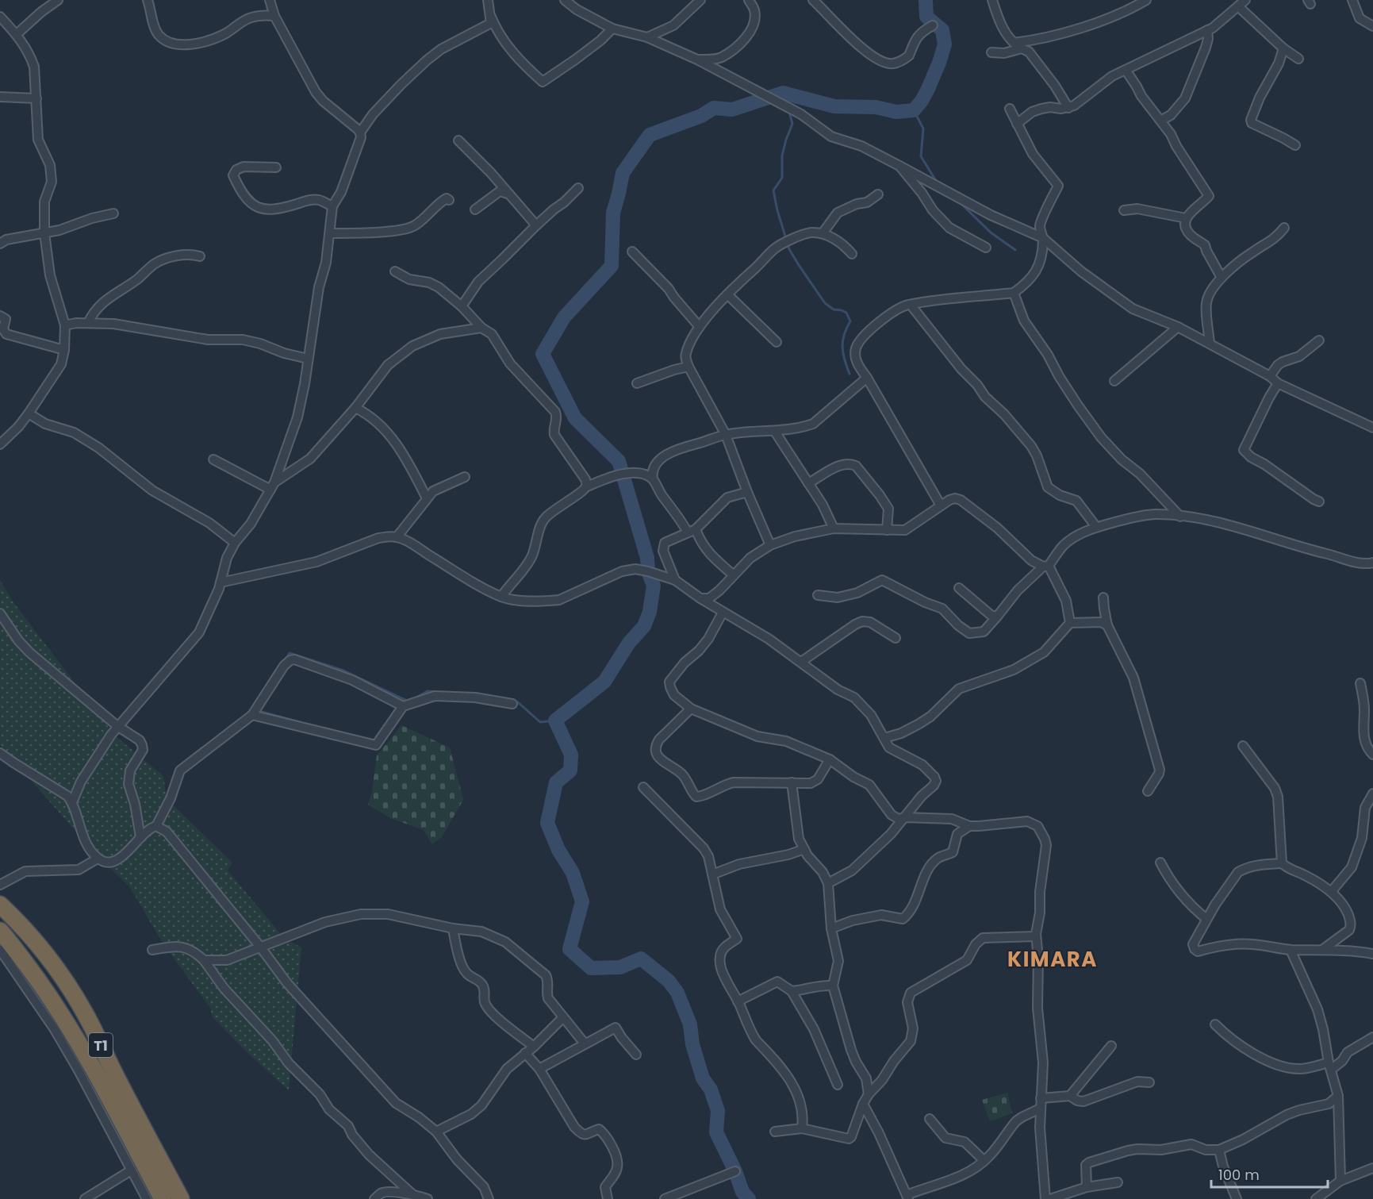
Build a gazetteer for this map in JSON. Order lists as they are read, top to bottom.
{
  "streets": {
    "highway": ["T1"]
  },
  "districts": ["KIMARA"],
  "scale_bar": "100 m"
}
